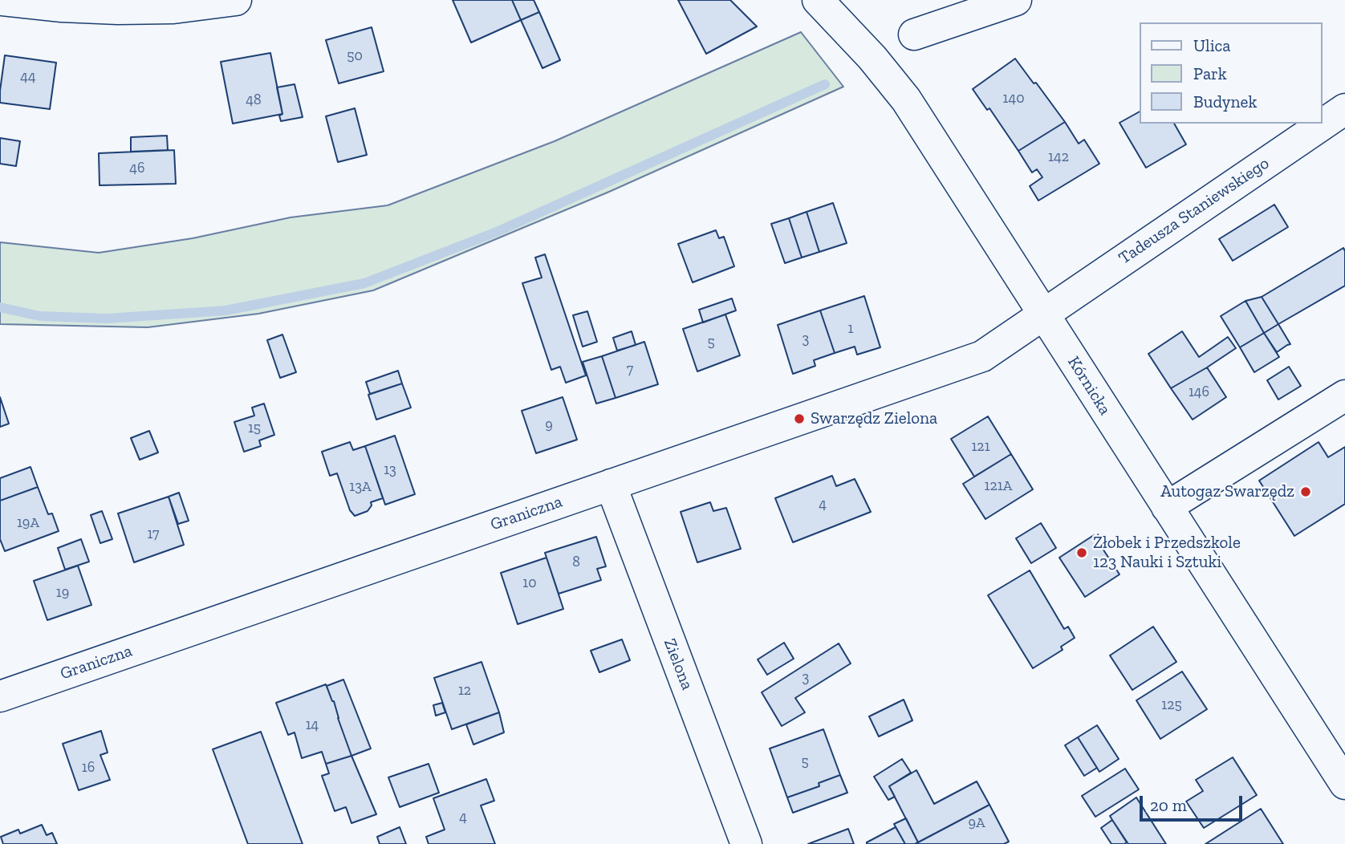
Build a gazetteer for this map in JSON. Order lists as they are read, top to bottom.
{
  "streets": {
    "street": [
      "Tadeusza Staniewskiego",
      "Kórnicka",
      "Graniczna",
      "Zielona"
    ]
  },
  "crossings": [
    ["Tadeusza Staniewskiego", "Kórnicka"],
    ["Tadeusza Staniewskiego", "Graniczna"],
    ["Kórnicka", "Graniczna"],
    ["Graniczna", "Zielona"]
  ],
  "places": ["Swarzędz Zielona", "Autogaz Swarzędz", "Żłobek i Przedszkole 123 Nauki i Sztuki"],
  "house_numbers": [
    "50",
    "44",
    "140",
    "48",
    "142",
    "46",
    "1",
    "3",
    "5",
    "7",
    "146",
    "9",
    "15",
    "121",
    "13",
    "121A",
    "13A",
    "4",
    "19A",
    "17",
    "8",
    "10",
    "19",
    "3",
    "12",
    "125",
    "14",
    "5",
    "16",
    "4",
    "9A"
  ],
  "legend": ["Ulica", "Park", "Budynek"],
  "scale_bar": "20 m"
}
